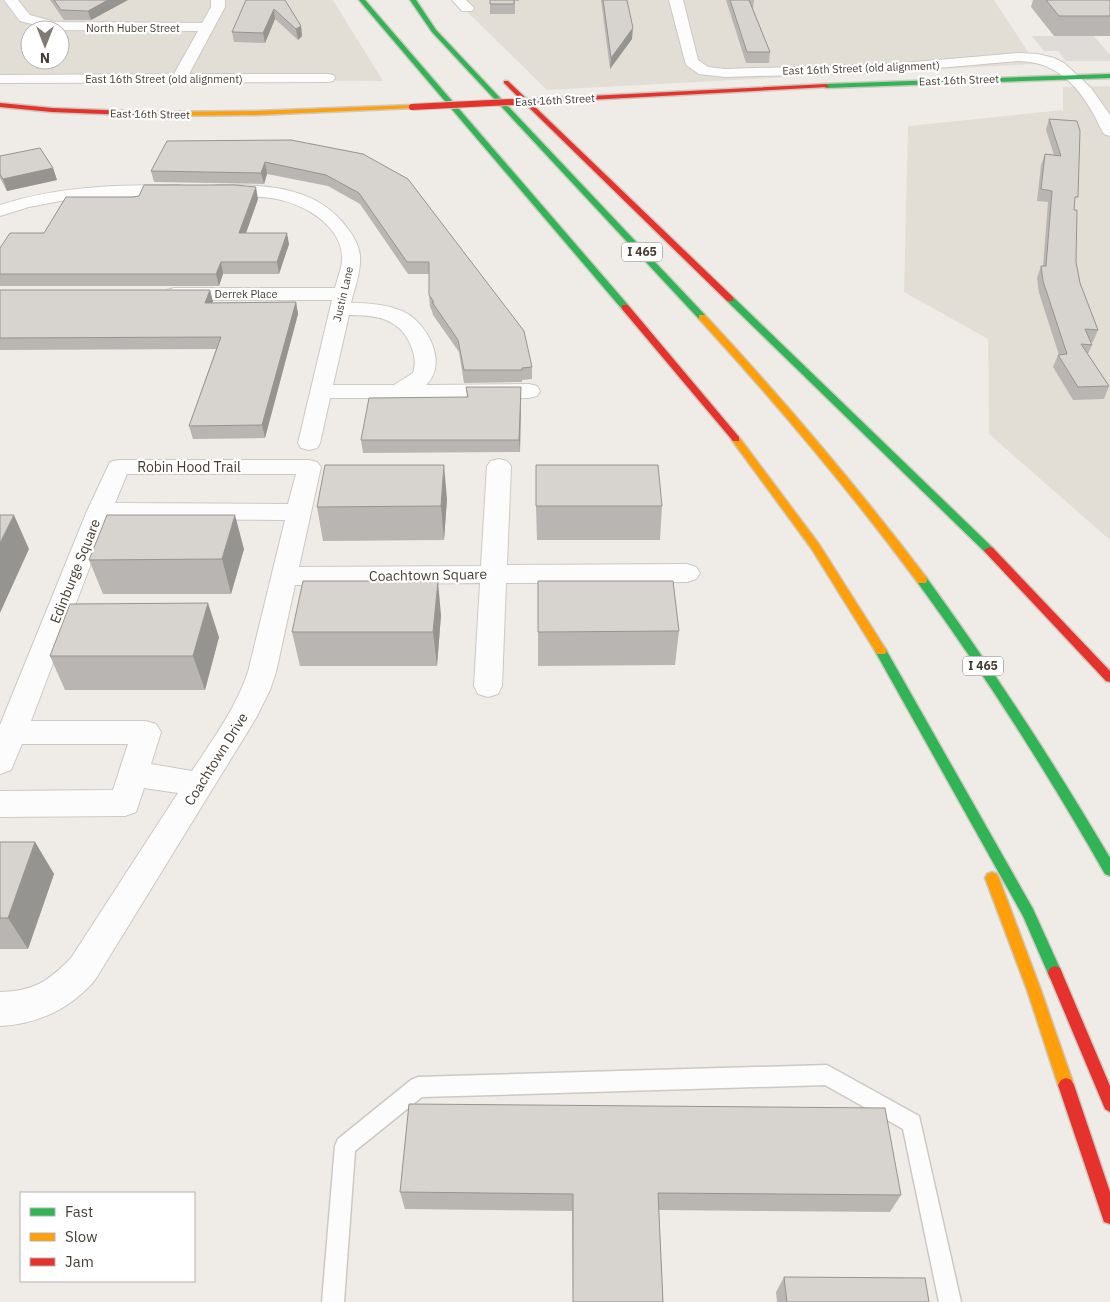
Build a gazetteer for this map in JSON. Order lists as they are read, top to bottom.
{
  "streets": {
    "main road": ["East 16th Street", "I 465"],
    "street": [
      "North Huber Street",
      "East 16th Street (old alignment)",
      "Derrek Place",
      "Justin Lane",
      "Robin Hood Trail",
      "Edinburge Square",
      "Coachtown Square",
      "Coachtown Drive"
    ]
  },
  "crossings": [
    ["East 16th Street (old alignment)", "East 16th Street"],
    ["Derrek Place", "Justin Lane"],
    ["Justin Lane", "Robin Hood Trail"],
    ["Justin Lane", "Coachtown Drive"],
    ["Robin Hood Trail", "Edinburge Square"],
    ["Robin Hood Trail", "Coachtown Drive"],
    ["Edinburge Square", "Coachtown Drive"],
    ["Coachtown Square", "Coachtown Drive"]
  ],
  "legend": ["Fast", "Slow", "Jam"],
  "north": "bottom"
}
